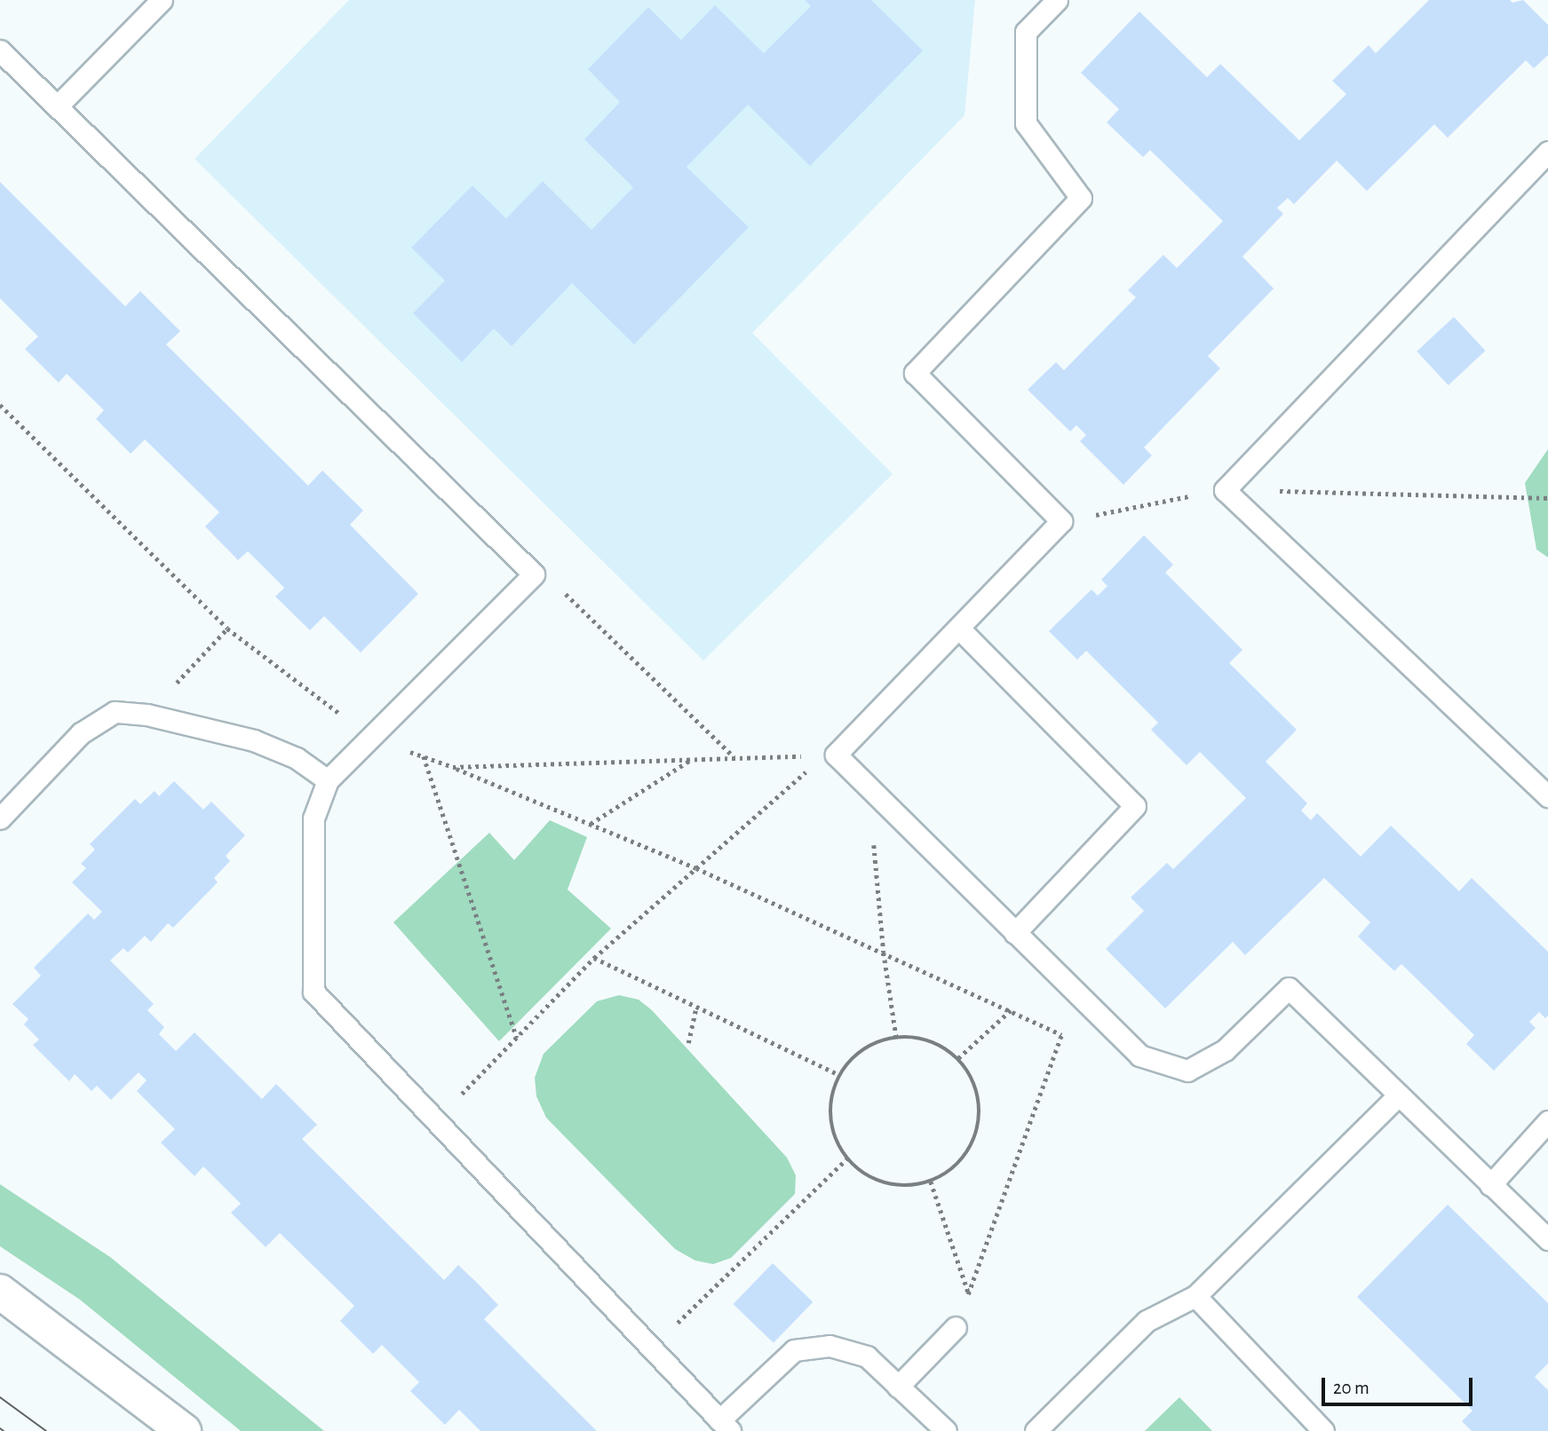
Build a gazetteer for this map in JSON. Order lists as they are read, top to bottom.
{
  "scale_bar": "20 m"
}
